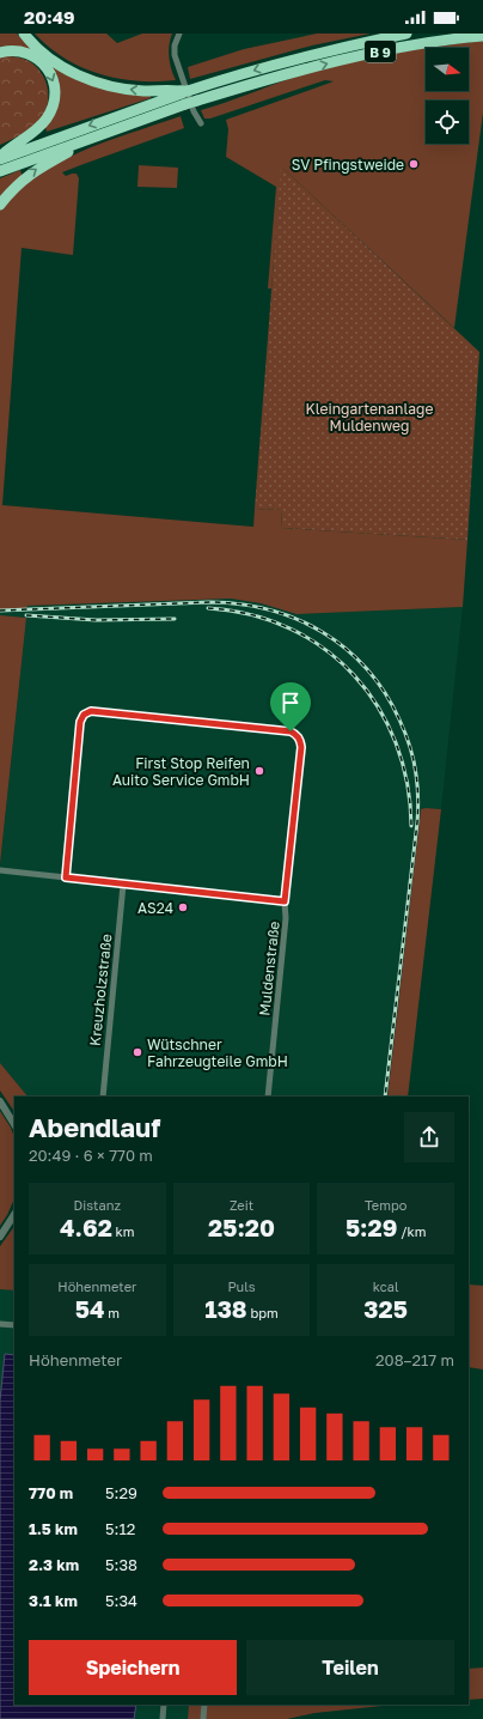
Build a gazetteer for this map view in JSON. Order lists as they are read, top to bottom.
{
  "streets": {
    "highway": ["B 9"],
    "street": ["Muldenstraße", "Kreuzholzstraße"]
  },
  "parks": ["Kleingartenanlage Muldenweg"],
  "places": [
    "SV Pfingstweide",
    "First Stop Reifen Auito Service GmbH",
    "AS24",
    "Wütschner Fahrzeugteile GmbH"
  ],
  "north": "right",
  "page": {
    "status": "20:49",
    "heading": ["Abendlauf", "20:49 · 6 × 770 m"],
    "stats": [
      ["Distanz", "4.62 km"],
      ["Zeit", "25:20"],
      ["Tempo", "5:29 /km"],
      ["Höhenmeter", "54 m"],
      ["Puls", "138 bpm"],
      ["kcal", "325"]
    ],
    "chart": ["Höhenmeter", "208–217 m"],
    "list": [
      {
        "name": "770 m",
        "note": "5:29"
      },
      {
        "name": "1.5 km",
        "note": "5:12"
      },
      {
        "name": "2.3 km",
        "note": "5:38"
      },
      {
        "name": "3.1 km",
        "note": "5:34"
      }
    ],
    "buttons": ["Speichern", "Teilen"]
  }
}
